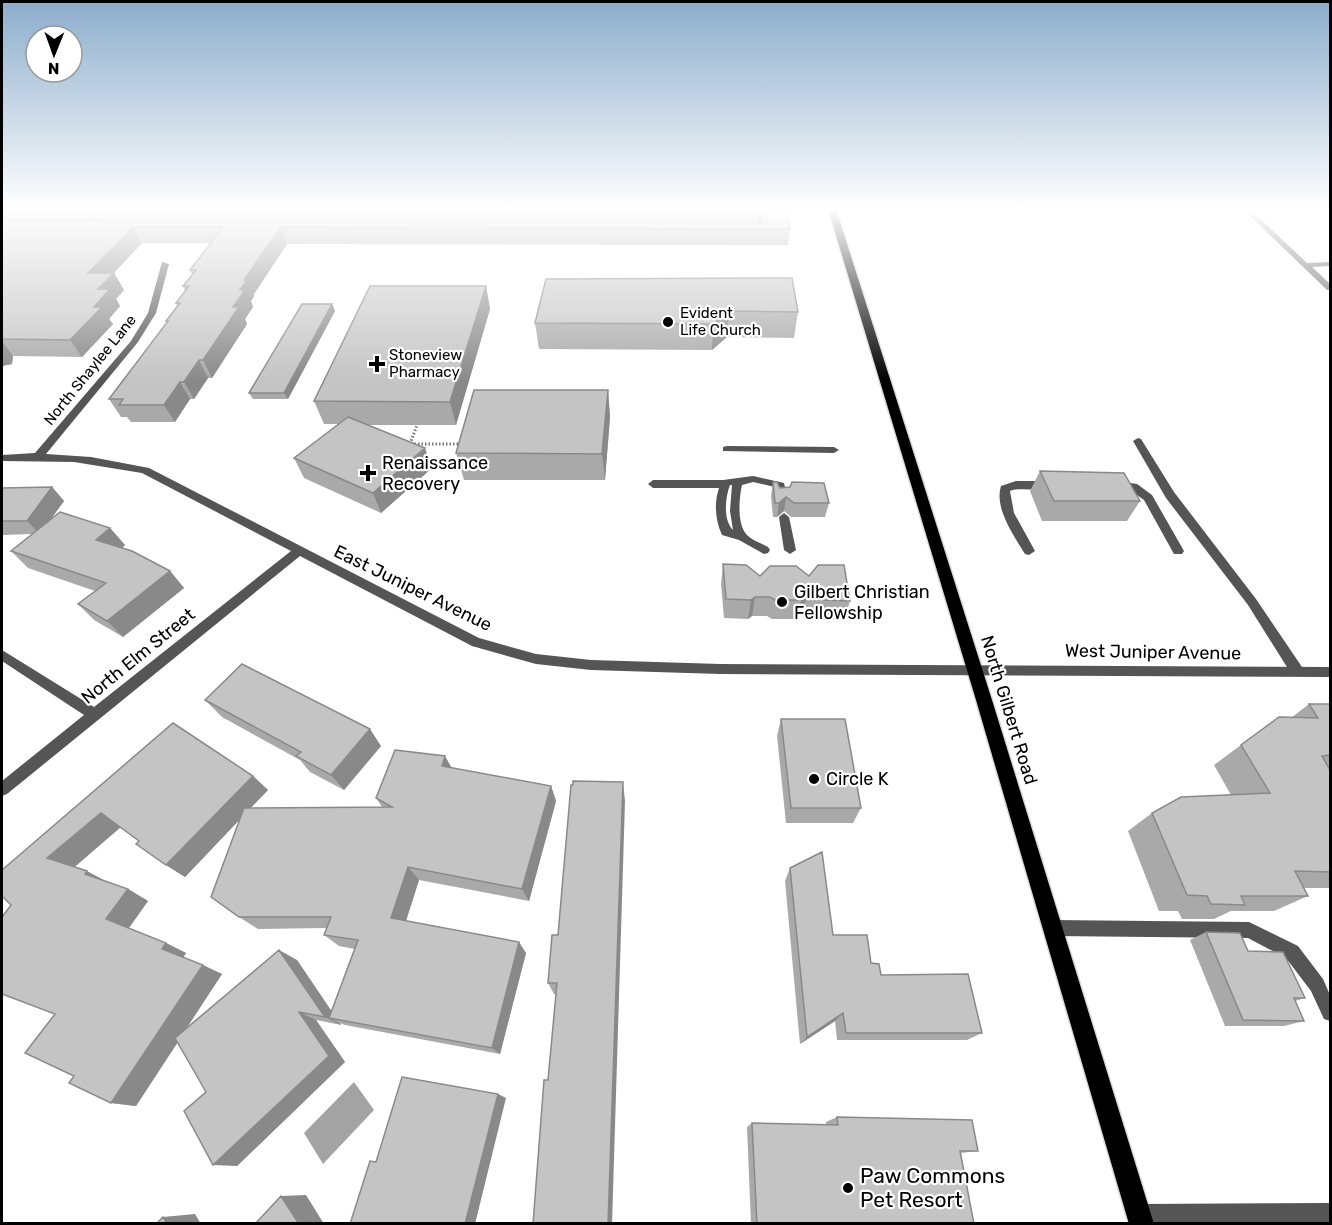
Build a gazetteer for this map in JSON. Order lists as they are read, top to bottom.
{
  "streets": {
    "main road": ["North Gilbert Road"],
    "street": [
      "North Shaylee Lane",
      "East Juniper Avenue",
      "West Juniper Avenue",
      "North Elm Street"
    ]
  },
  "crossings": [
    ["North Shaylee Lane", "East Juniper Avenue"],
    ["East Juniper Avenue", "West Juniper Avenue"],
    ["East Juniper Avenue", "North Elm Street"],
    ["East Juniper Avenue", "North Gilbert Road"],
    ["West Juniper Avenue", "North Gilbert Road"]
  ],
  "places": {
    "other": [
      "Evident Life Church",
      "Gilbert Christian Fellowship",
      "Circle K",
      "Paw Commons Pet Resort"
    ],
    "health": ["Stoneview Pharmacy", "Renaissance Recovery"]
  },
  "north": "bottom"
}
